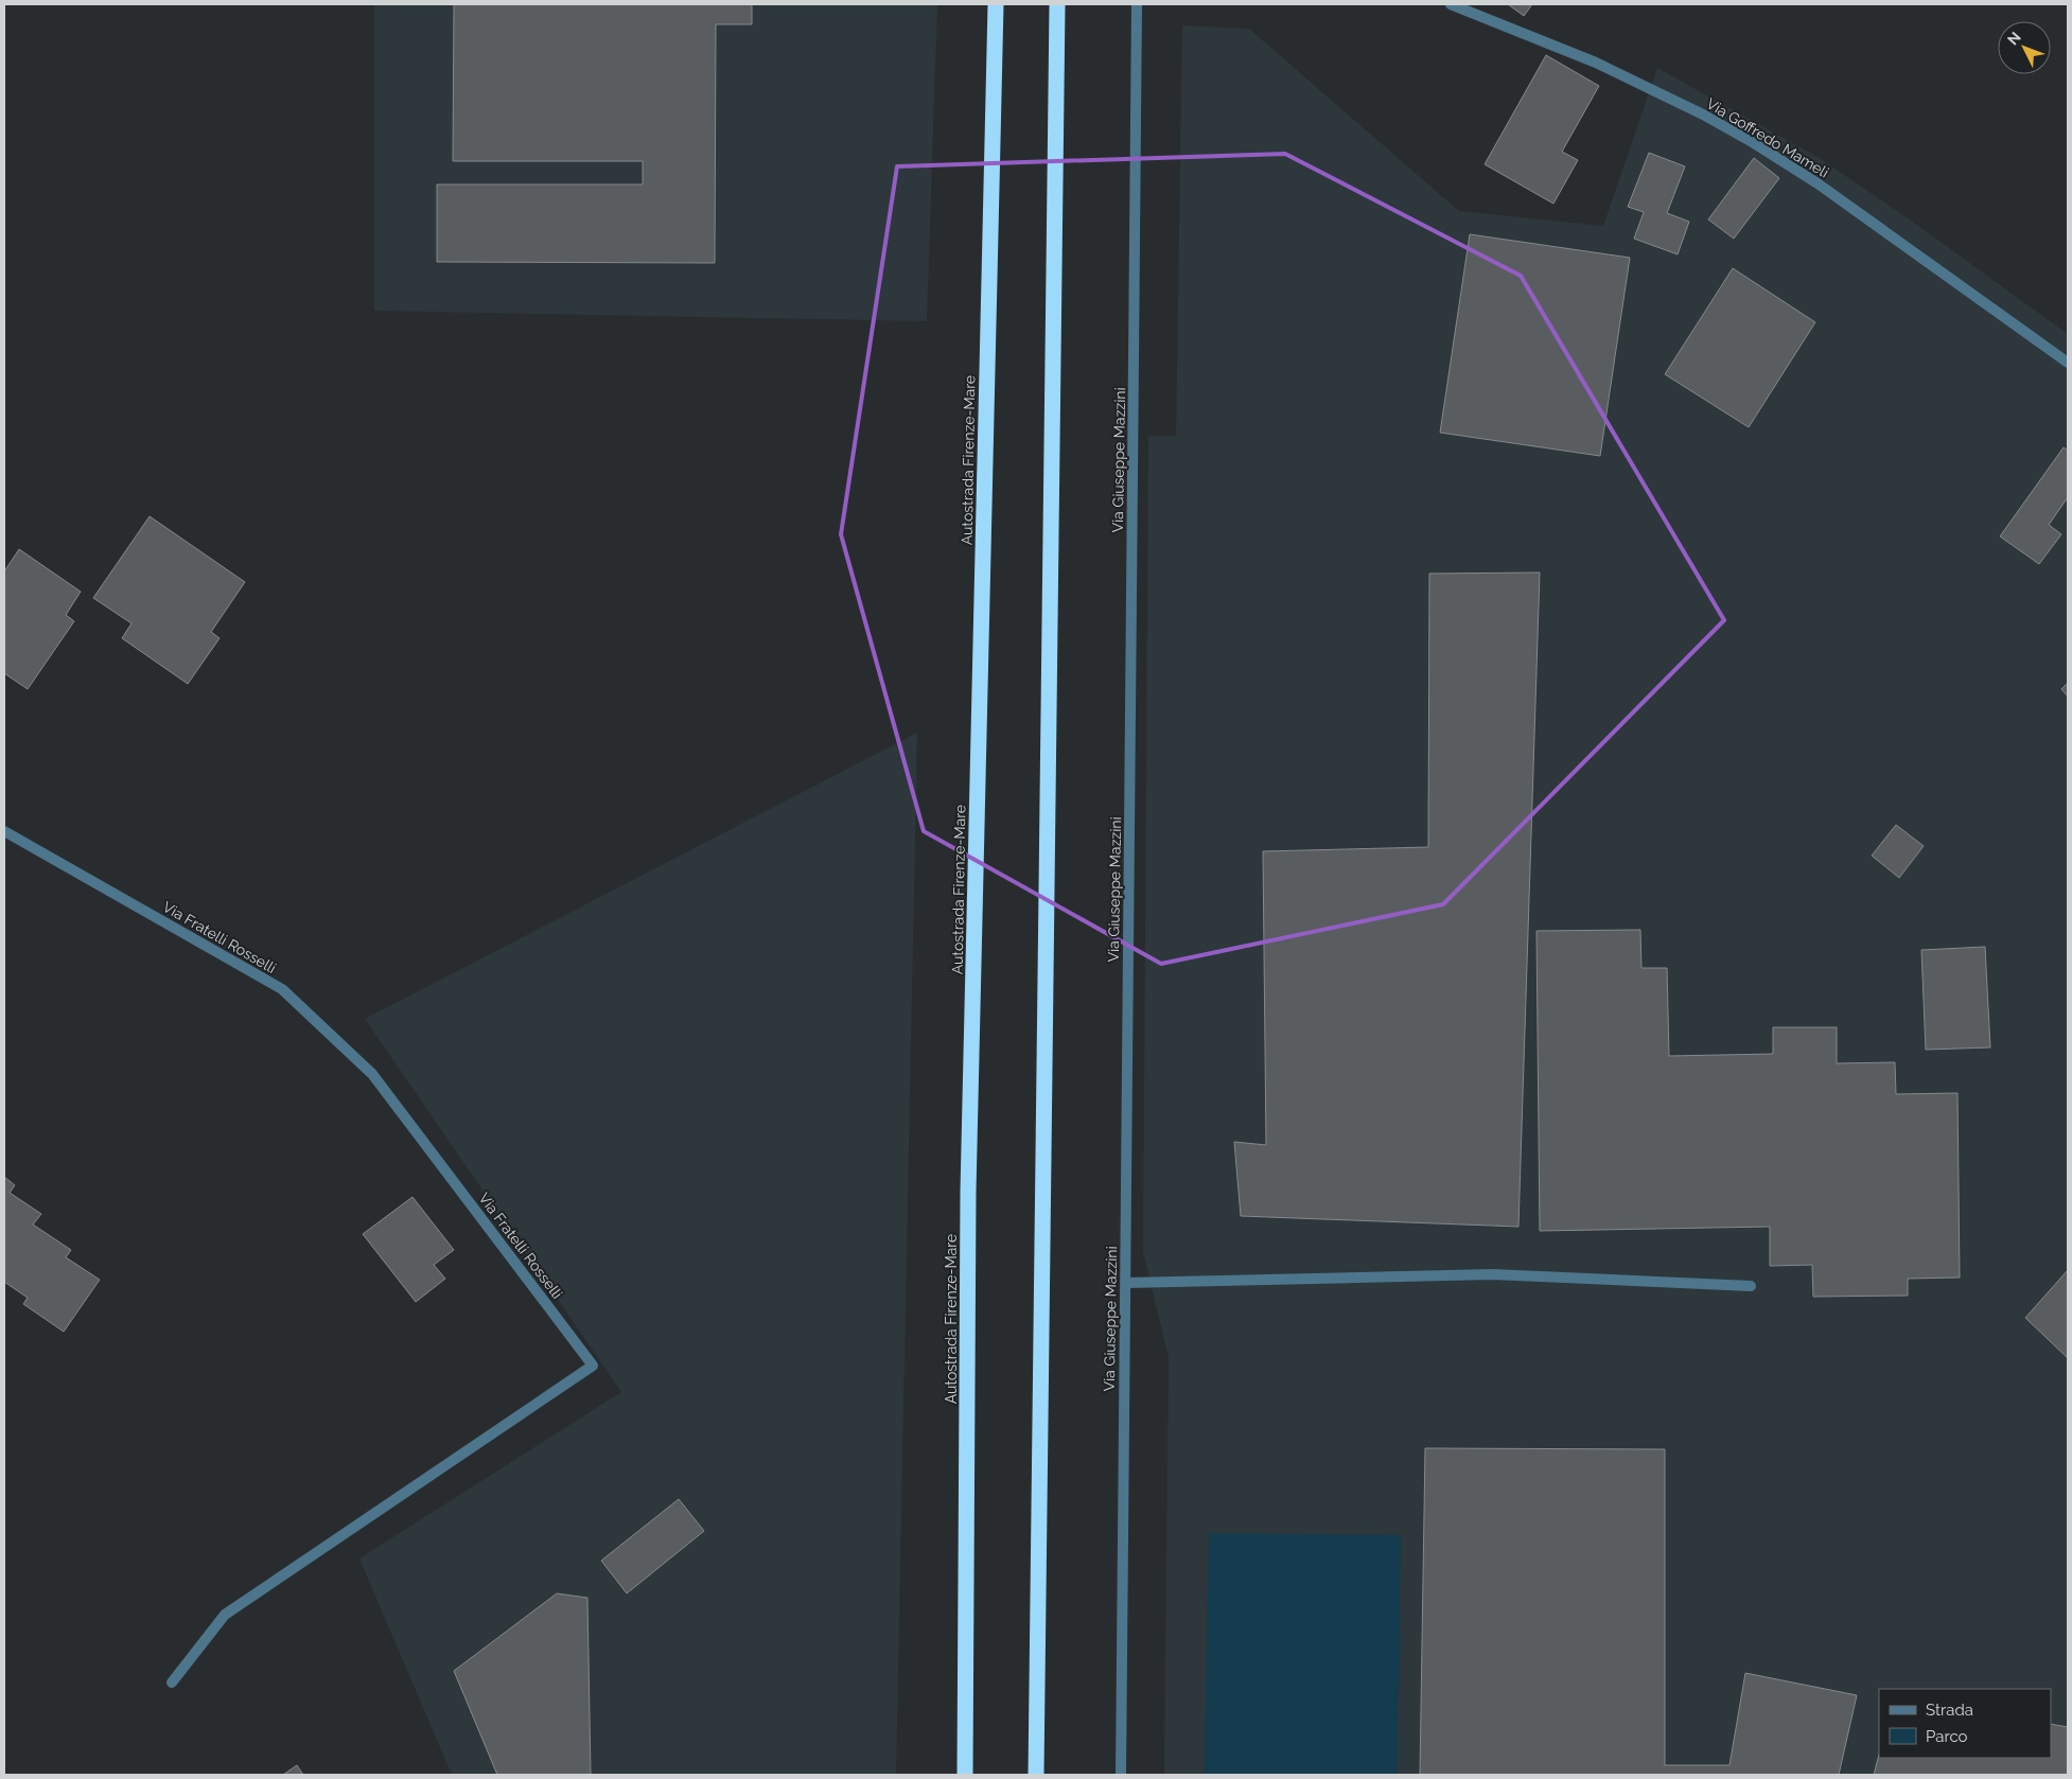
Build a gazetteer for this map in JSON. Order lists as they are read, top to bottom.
{
  "streets": {
    "highway": ["Autostrada Firenze-Mare"],
    "street": ["Via Goffredo Mameli", "Via Giuseppe Mazzini", "Via Fratelli Rosselli"]
  },
  "legend": ["Strada", "Parco"],
  "north": "top left"
}
